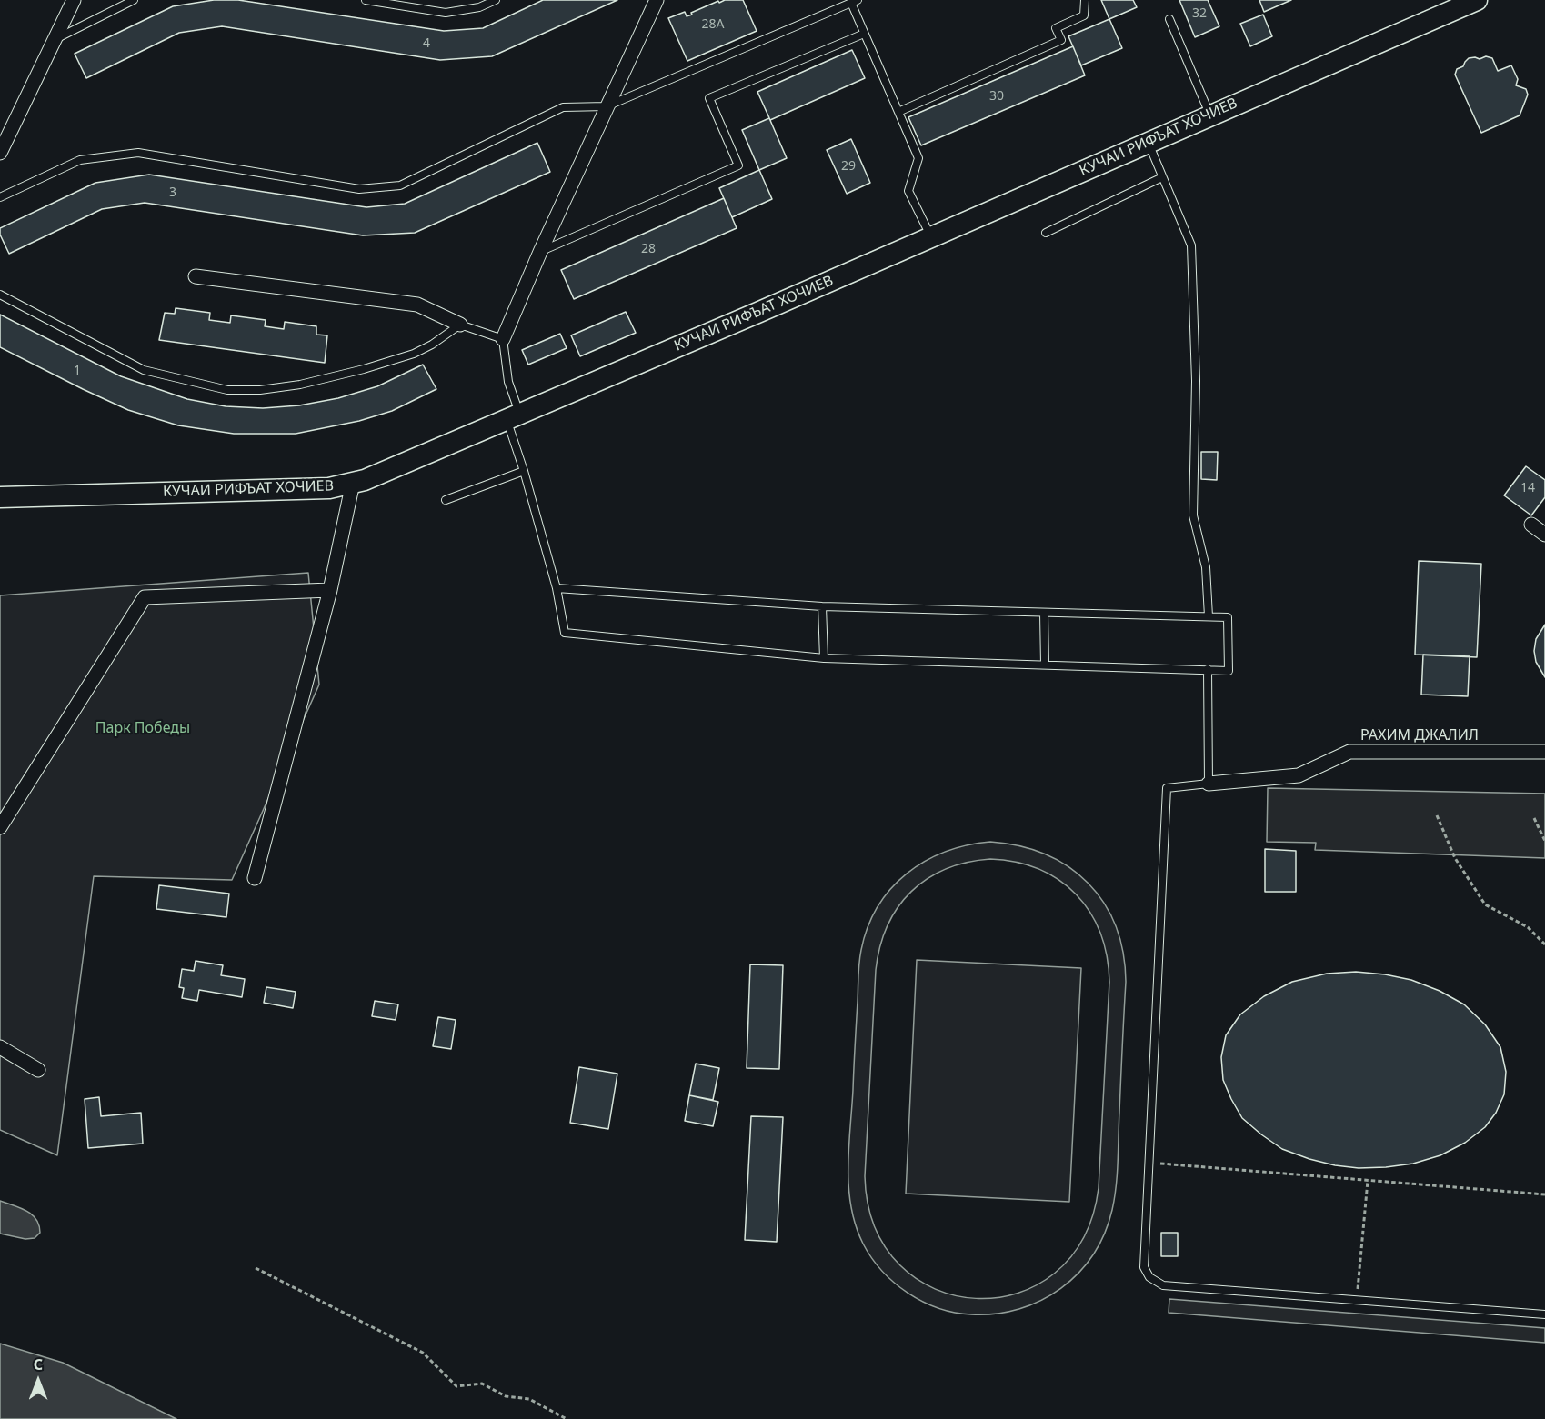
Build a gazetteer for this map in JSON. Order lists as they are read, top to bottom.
{
  "streets": {
    "main road": ["КУЧАИ РИФЪАТ ХОЧИЕВ"],
    "street": ["РАХИМ ДЖАЛИЛ"]
  },
  "parks": ["Парк Победы"],
  "house_numbers": [
    "32",
    "28А",
    "4",
    "30",
    "29",
    "3",
    "28",
    "1",
    "14"
  ],
  "north": "top"
}
